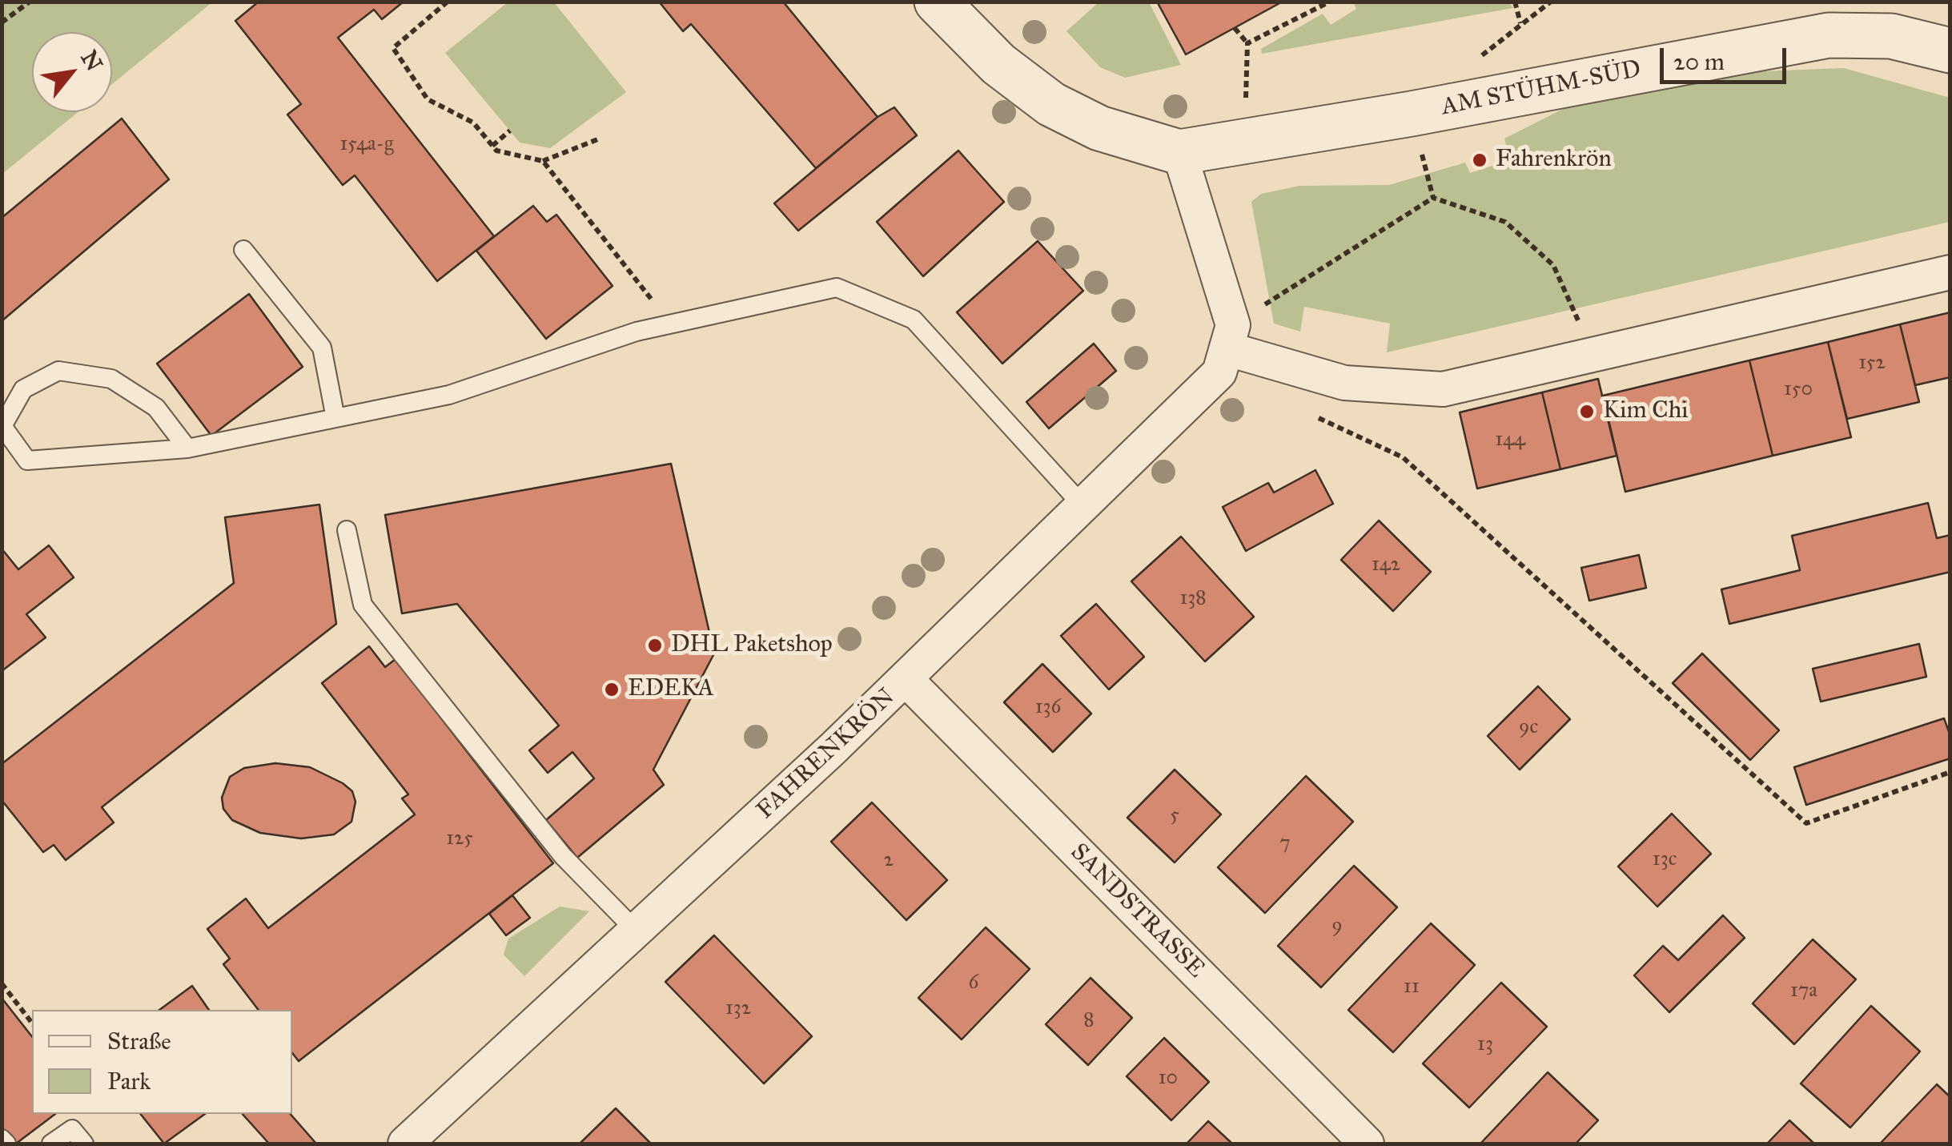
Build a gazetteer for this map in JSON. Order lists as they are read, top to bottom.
{
  "streets": {
    "street": ["AM STÜHM-SÜD", "FAHRENKRÖN", "SANDSTRASSE"]
  },
  "crossings": [
    ["FAHRENKRÖN", "SANDSTRASSE"]
  ],
  "places": [
    "Fahrenkrön",
    "Kim Chi",
    "DHL Paketshop",
    "EDEKA"
  ],
  "house_numbers": [
    "154a-g",
    "152",
    "150",
    "144",
    "142",
    "138",
    "136",
    "9c",
    "5",
    "125",
    "7",
    "13c",
    "2",
    "9",
    "6",
    "11",
    "17a",
    "132",
    "8",
    "13",
    "10"
  ],
  "legend": ["Straße", "Park"],
  "scale_bar": "20 m",
  "north": "top right"
}
